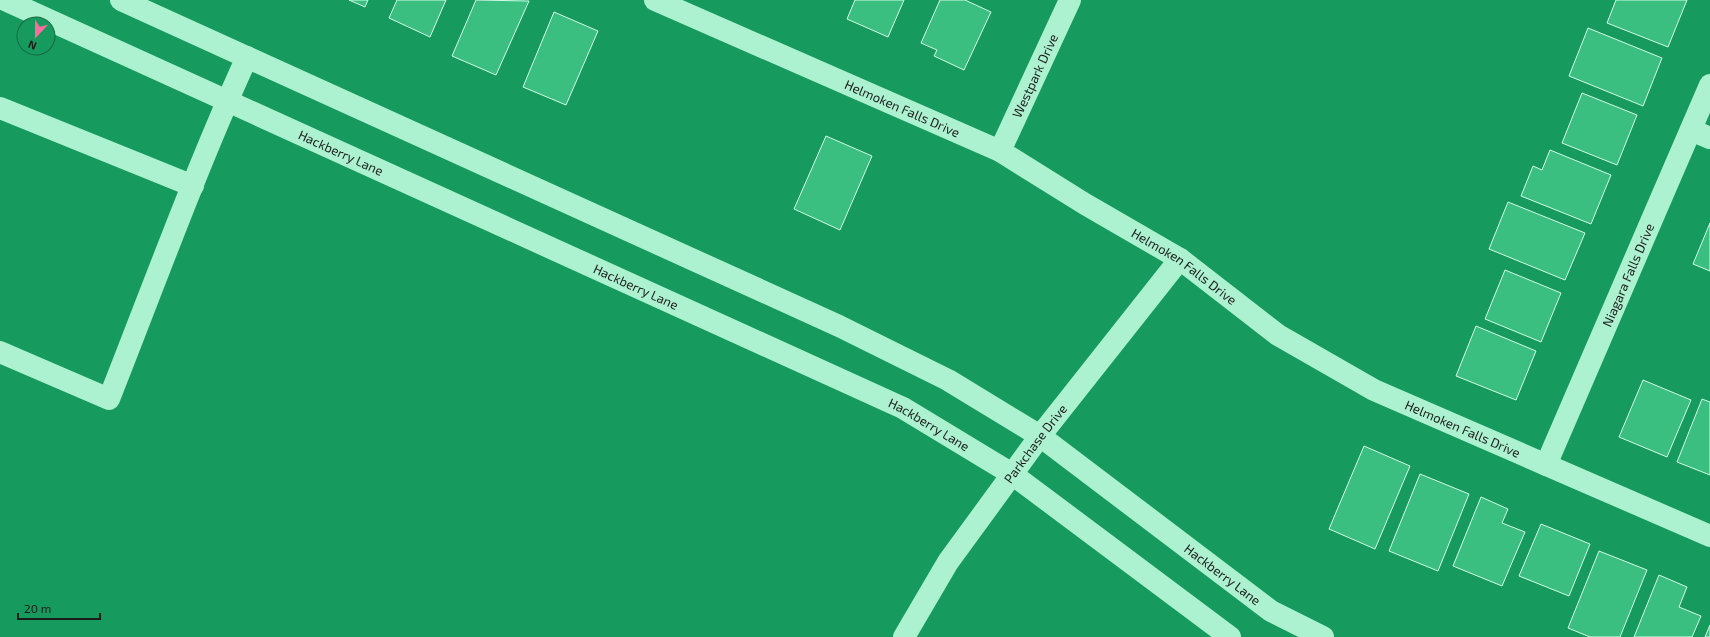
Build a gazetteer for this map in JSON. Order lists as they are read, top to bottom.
{
  "streets": {
    "street": [
      "Westpark Drive",
      "Helmoken Falls Drive",
      "Hackberry Lane",
      "Niagara Falls Drive",
      "Parkchase Drive"
    ]
  },
  "crossings": [
    ["Westpark Drive", "Helmoken Falls Drive"],
    ["Helmoken Falls Drive", "Niagara Falls Drive"],
    ["Helmoken Falls Drive", "Parkchase Drive"],
    ["Hackberry Lane", "Parkchase Drive"]
  ],
  "scale_bar": "20 m",
  "north": "bottom"
}
